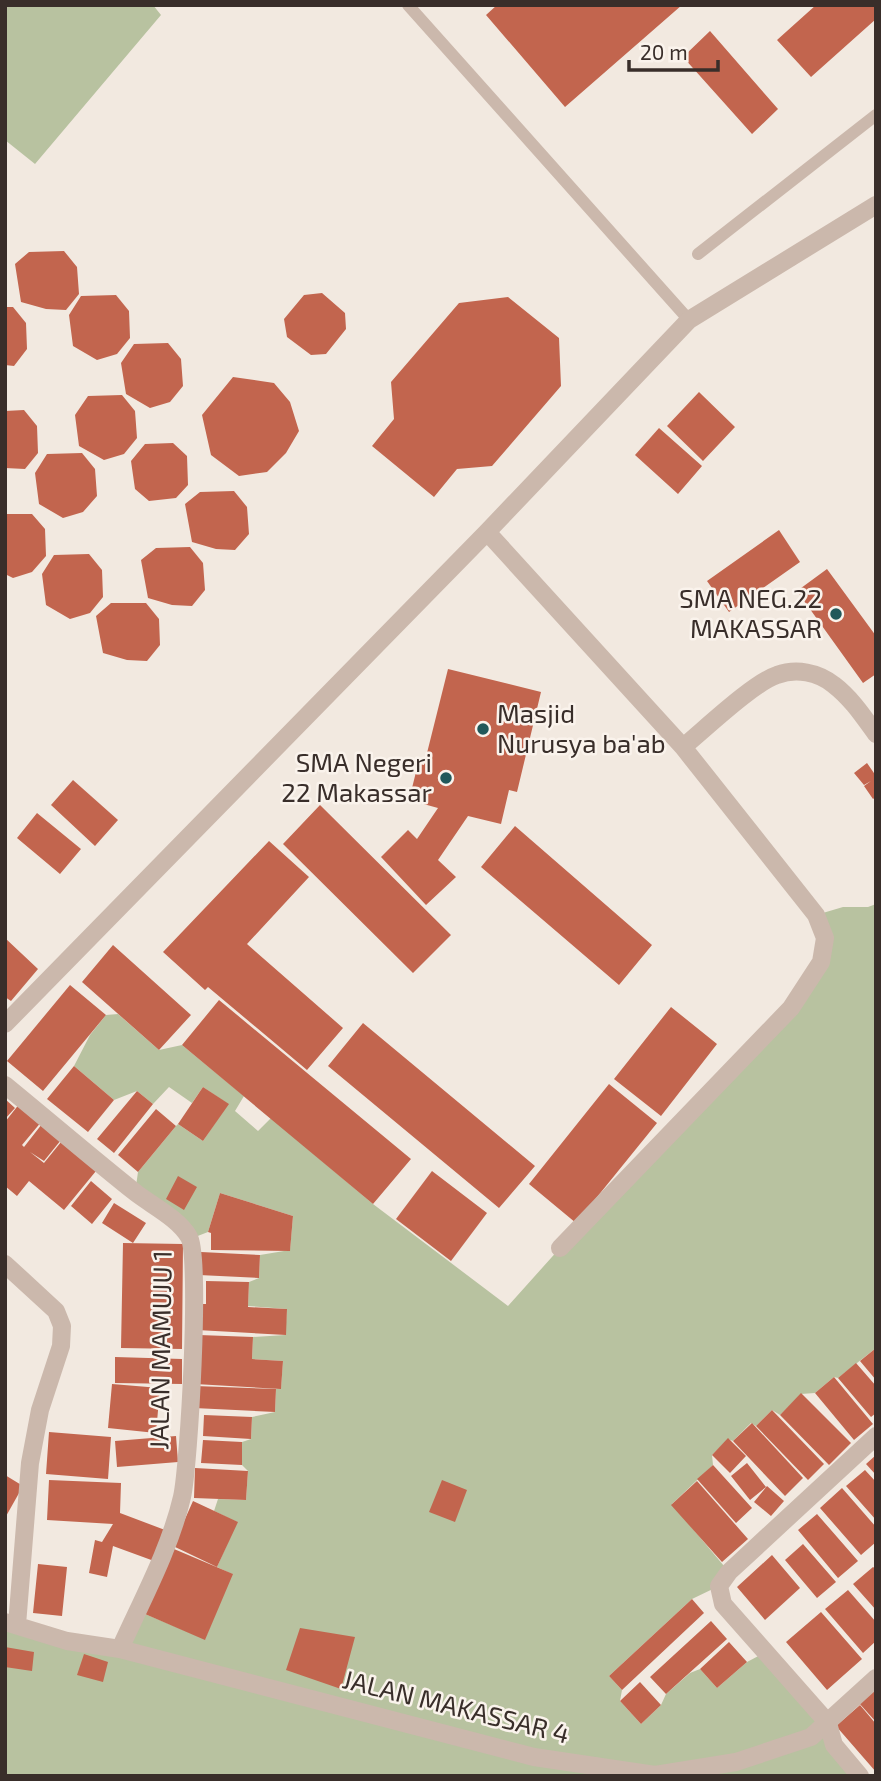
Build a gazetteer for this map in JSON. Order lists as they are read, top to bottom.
{
  "streets": {
    "street": ["JALAN MAMUJU 1", "JALAN MAKASSAR 4"]
  },
  "crossings": [
    ["JALAN MAMUJU 1", "JALAN MAKASSAR 4"]
  ],
  "places": ["SMA NEG.22 MAKASSAR", "Masjid Nurusya ba'ab", "SMA Negeri 22 Makassar"],
  "scale_bar": "20 m"
}
